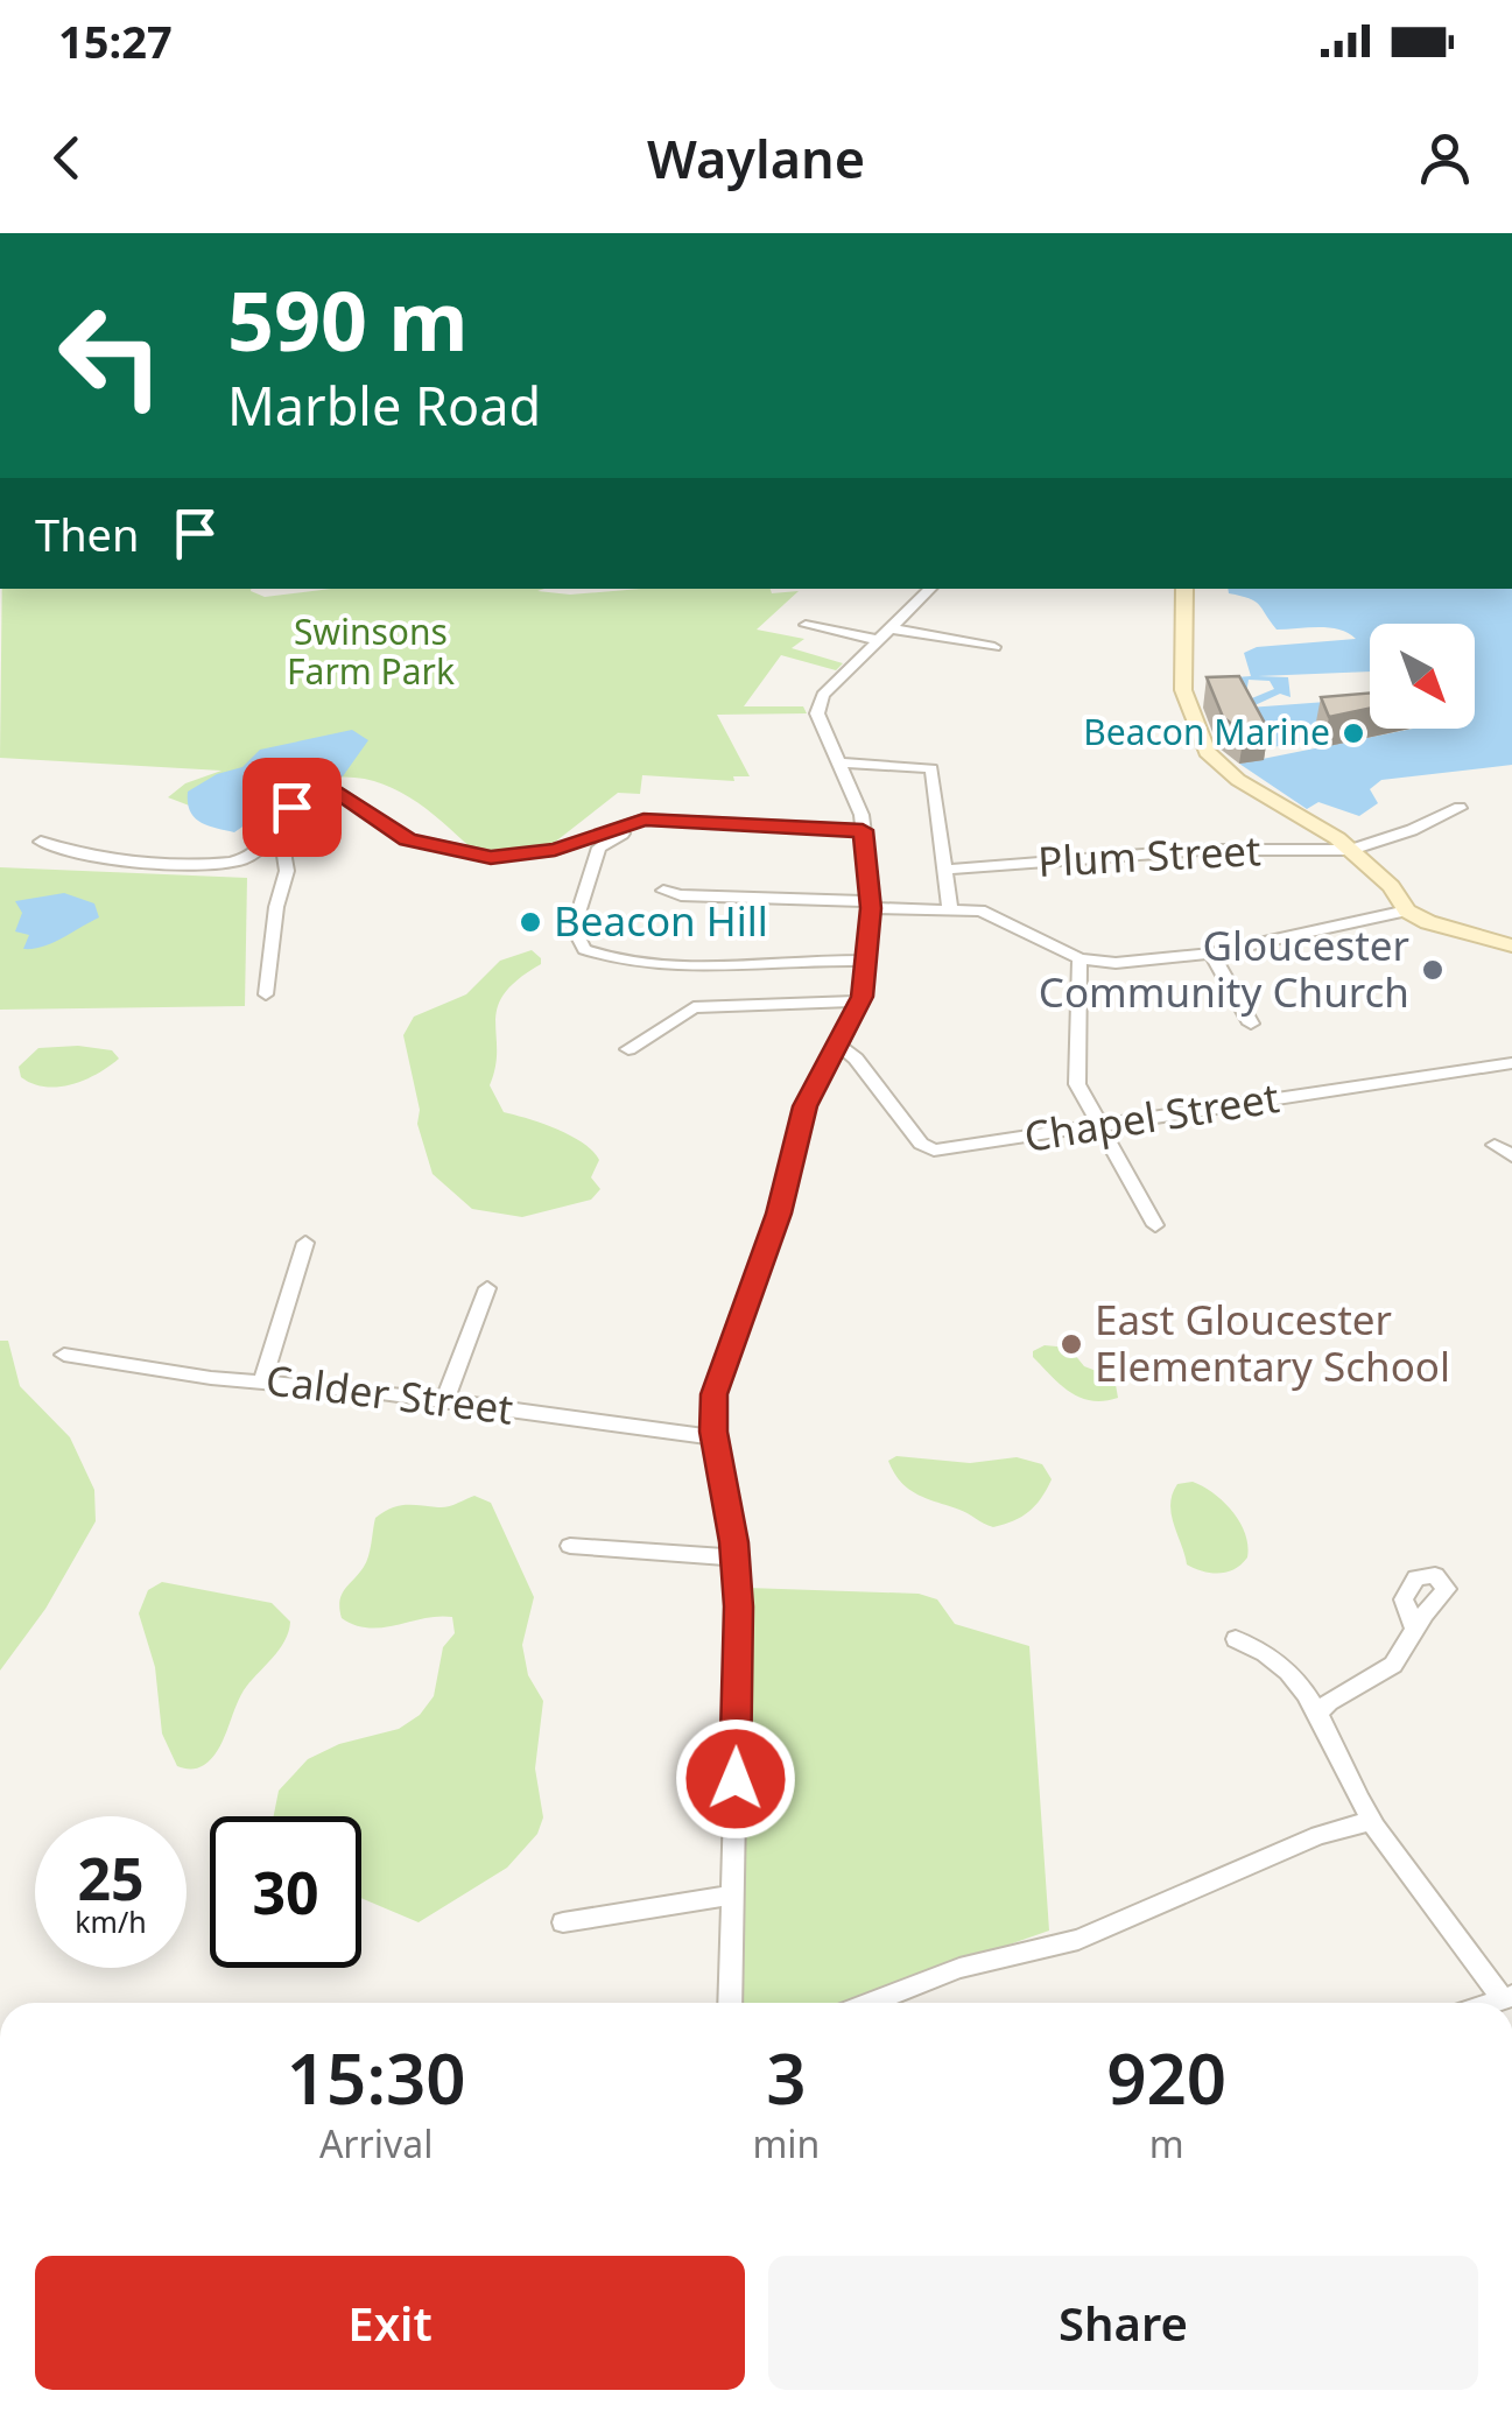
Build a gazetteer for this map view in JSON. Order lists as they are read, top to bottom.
{
  "streets": {
    "street": ["Plum Street", "Chapel Street", "Calder Street"]
  },
  "parks": ["Swinsons Farm Park"],
  "places": [
    "Beacon Marine",
    "Beacon Hill",
    "Gloucester Community Church",
    "East Gloucester Elementary School"
  ],
  "north": "bottom right",
  "page": {
    "status": "15:27",
    "header": "Waylane",
    "turn": ["590 m", "Marble Road"],
    "then": "Then",
    "speed": "25 km/h",
    "limit": "30",
    "eta": [
      "15:30",
      "Arrival",
      "3",
      "min",
      "920",
      "m"
    ],
    "buttons": ["Exit", "Share"]
  }
}
